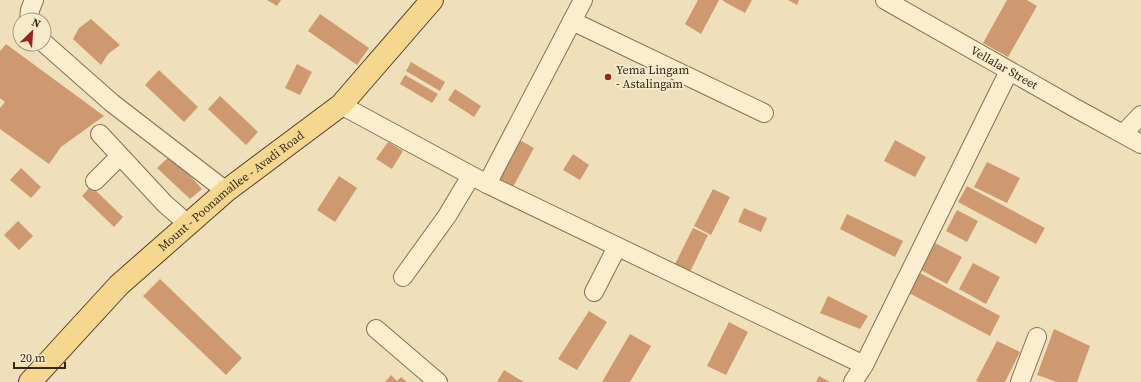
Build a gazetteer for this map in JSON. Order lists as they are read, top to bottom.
{
  "streets": {
    "main road": ["Mount - Poonamallee - Avadi Road"],
    "street": ["Vellalar Street"]
  },
  "places": ["Yema Lingam - Astalingam"],
  "scale_bar": "20 m",
  "north": "top right"
}
